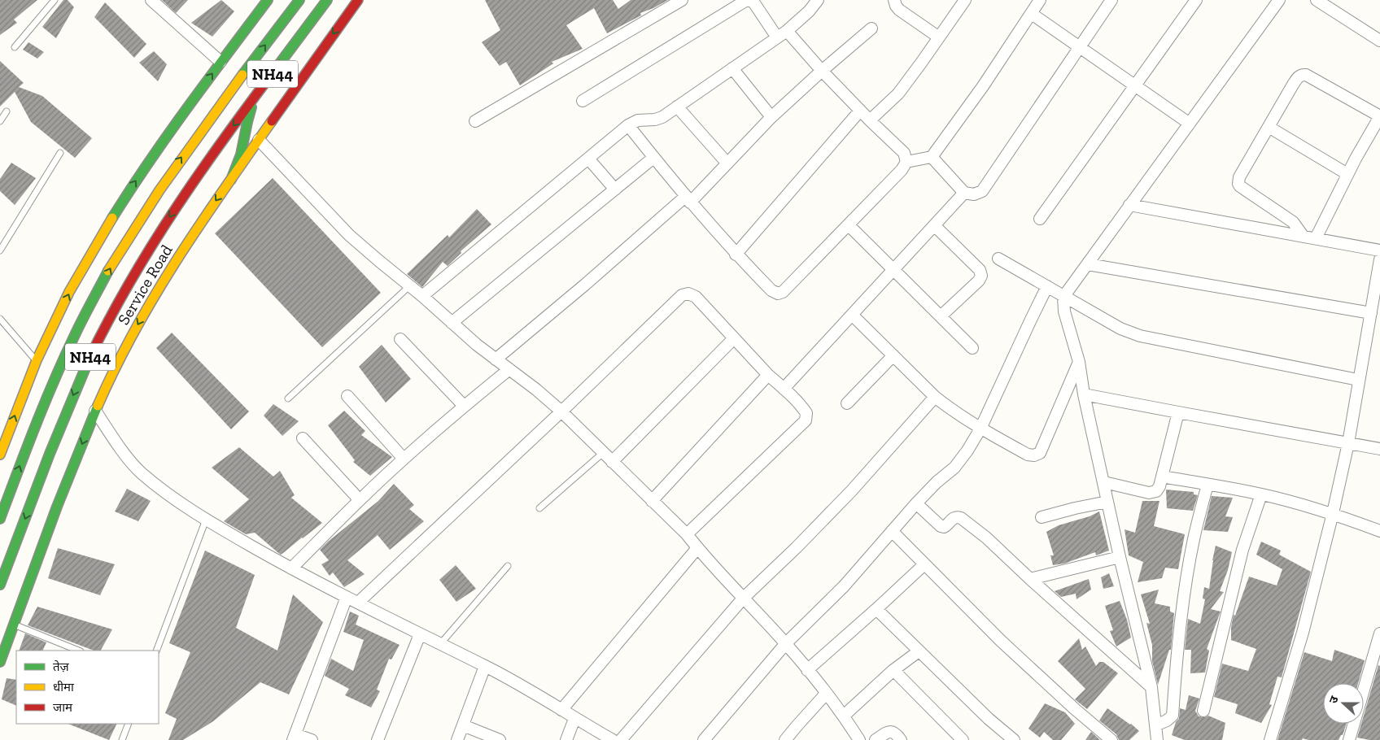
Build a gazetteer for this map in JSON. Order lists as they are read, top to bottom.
{
  "streets": {
    "main road": ["NH44", "Service Road"]
  },
  "legend": ["तेज़", "धीमा", "जाम"],
  "north": "left"
}
